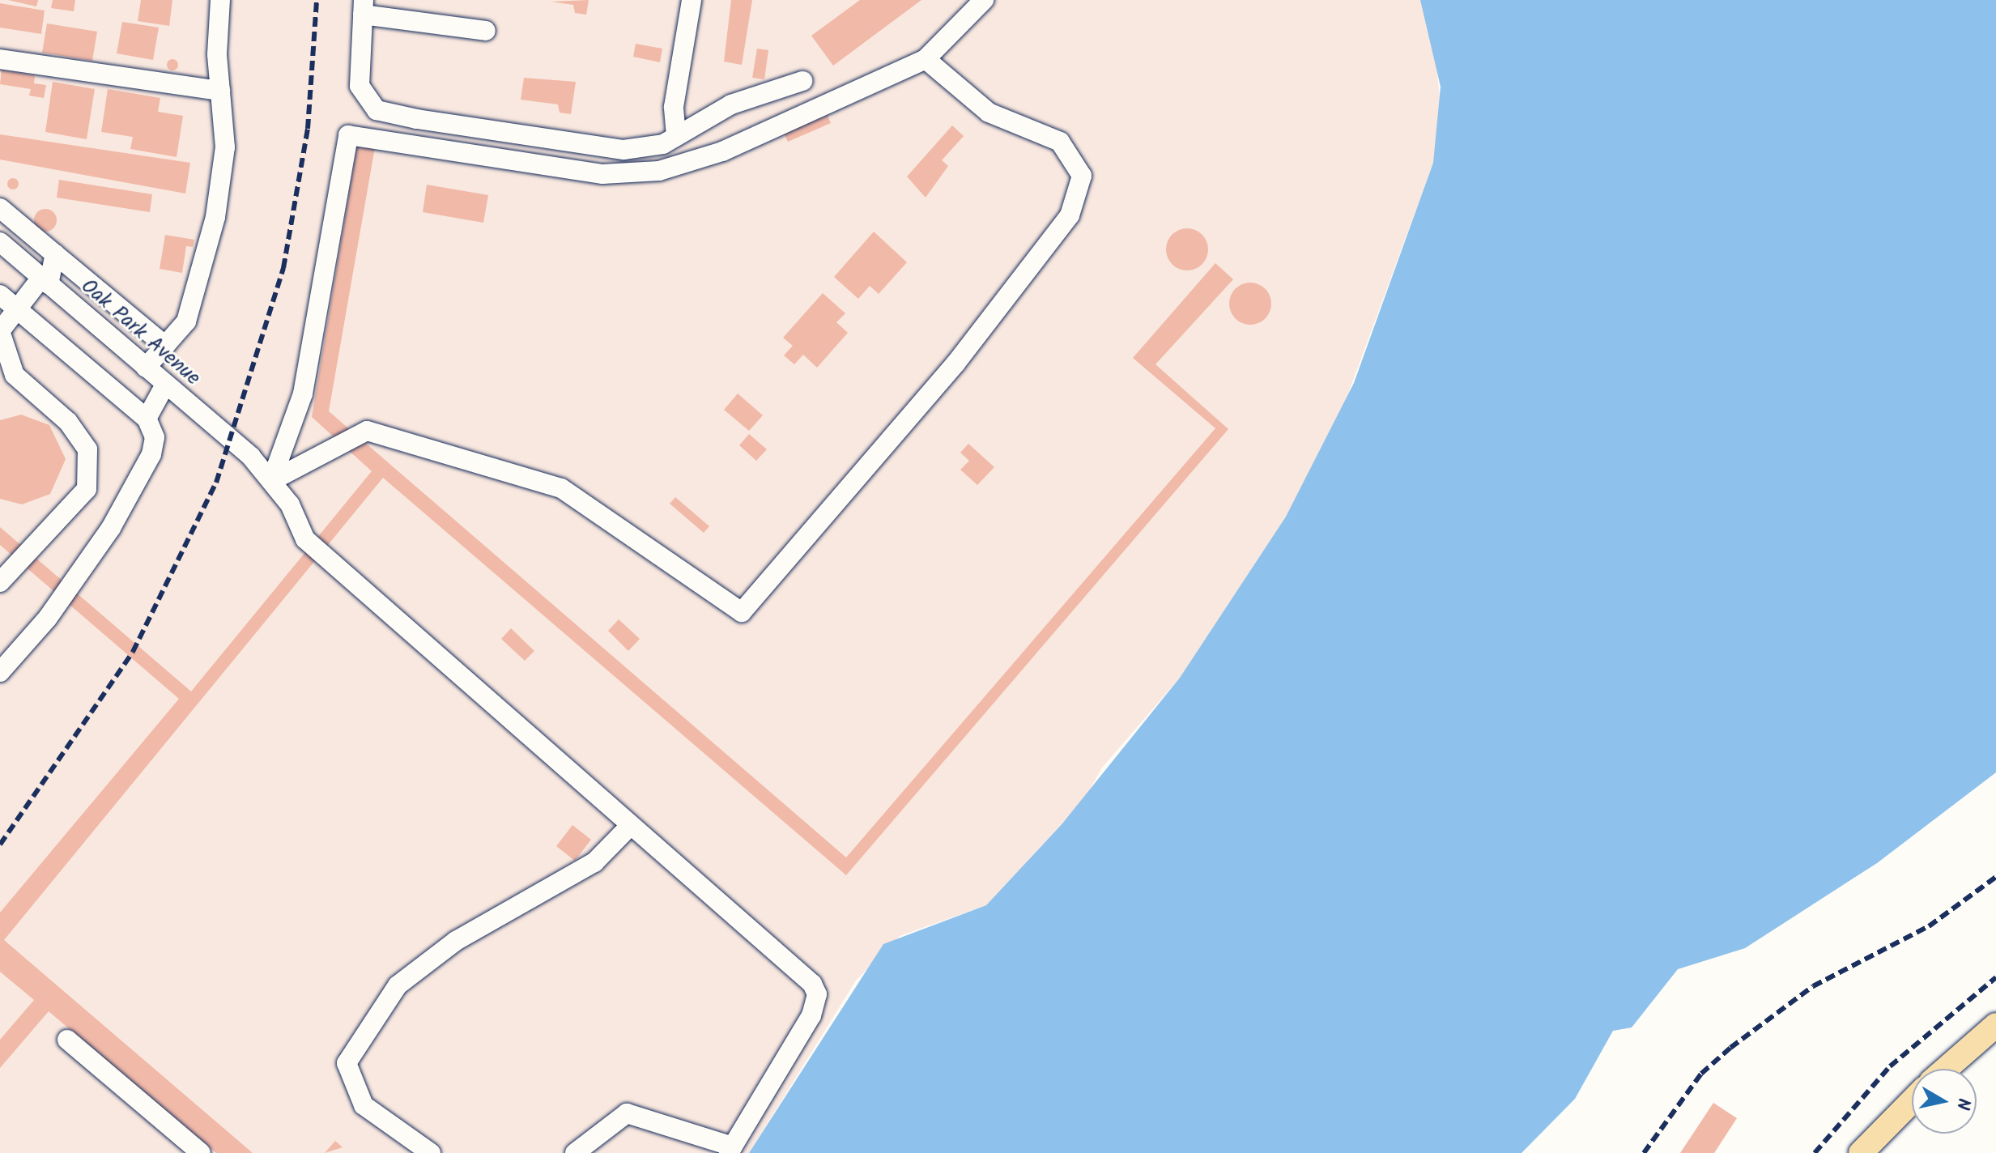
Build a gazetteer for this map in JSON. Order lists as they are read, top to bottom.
{
  "streets": {
    "street": ["Oak Park Avenue"]
  },
  "north": "right"
}
